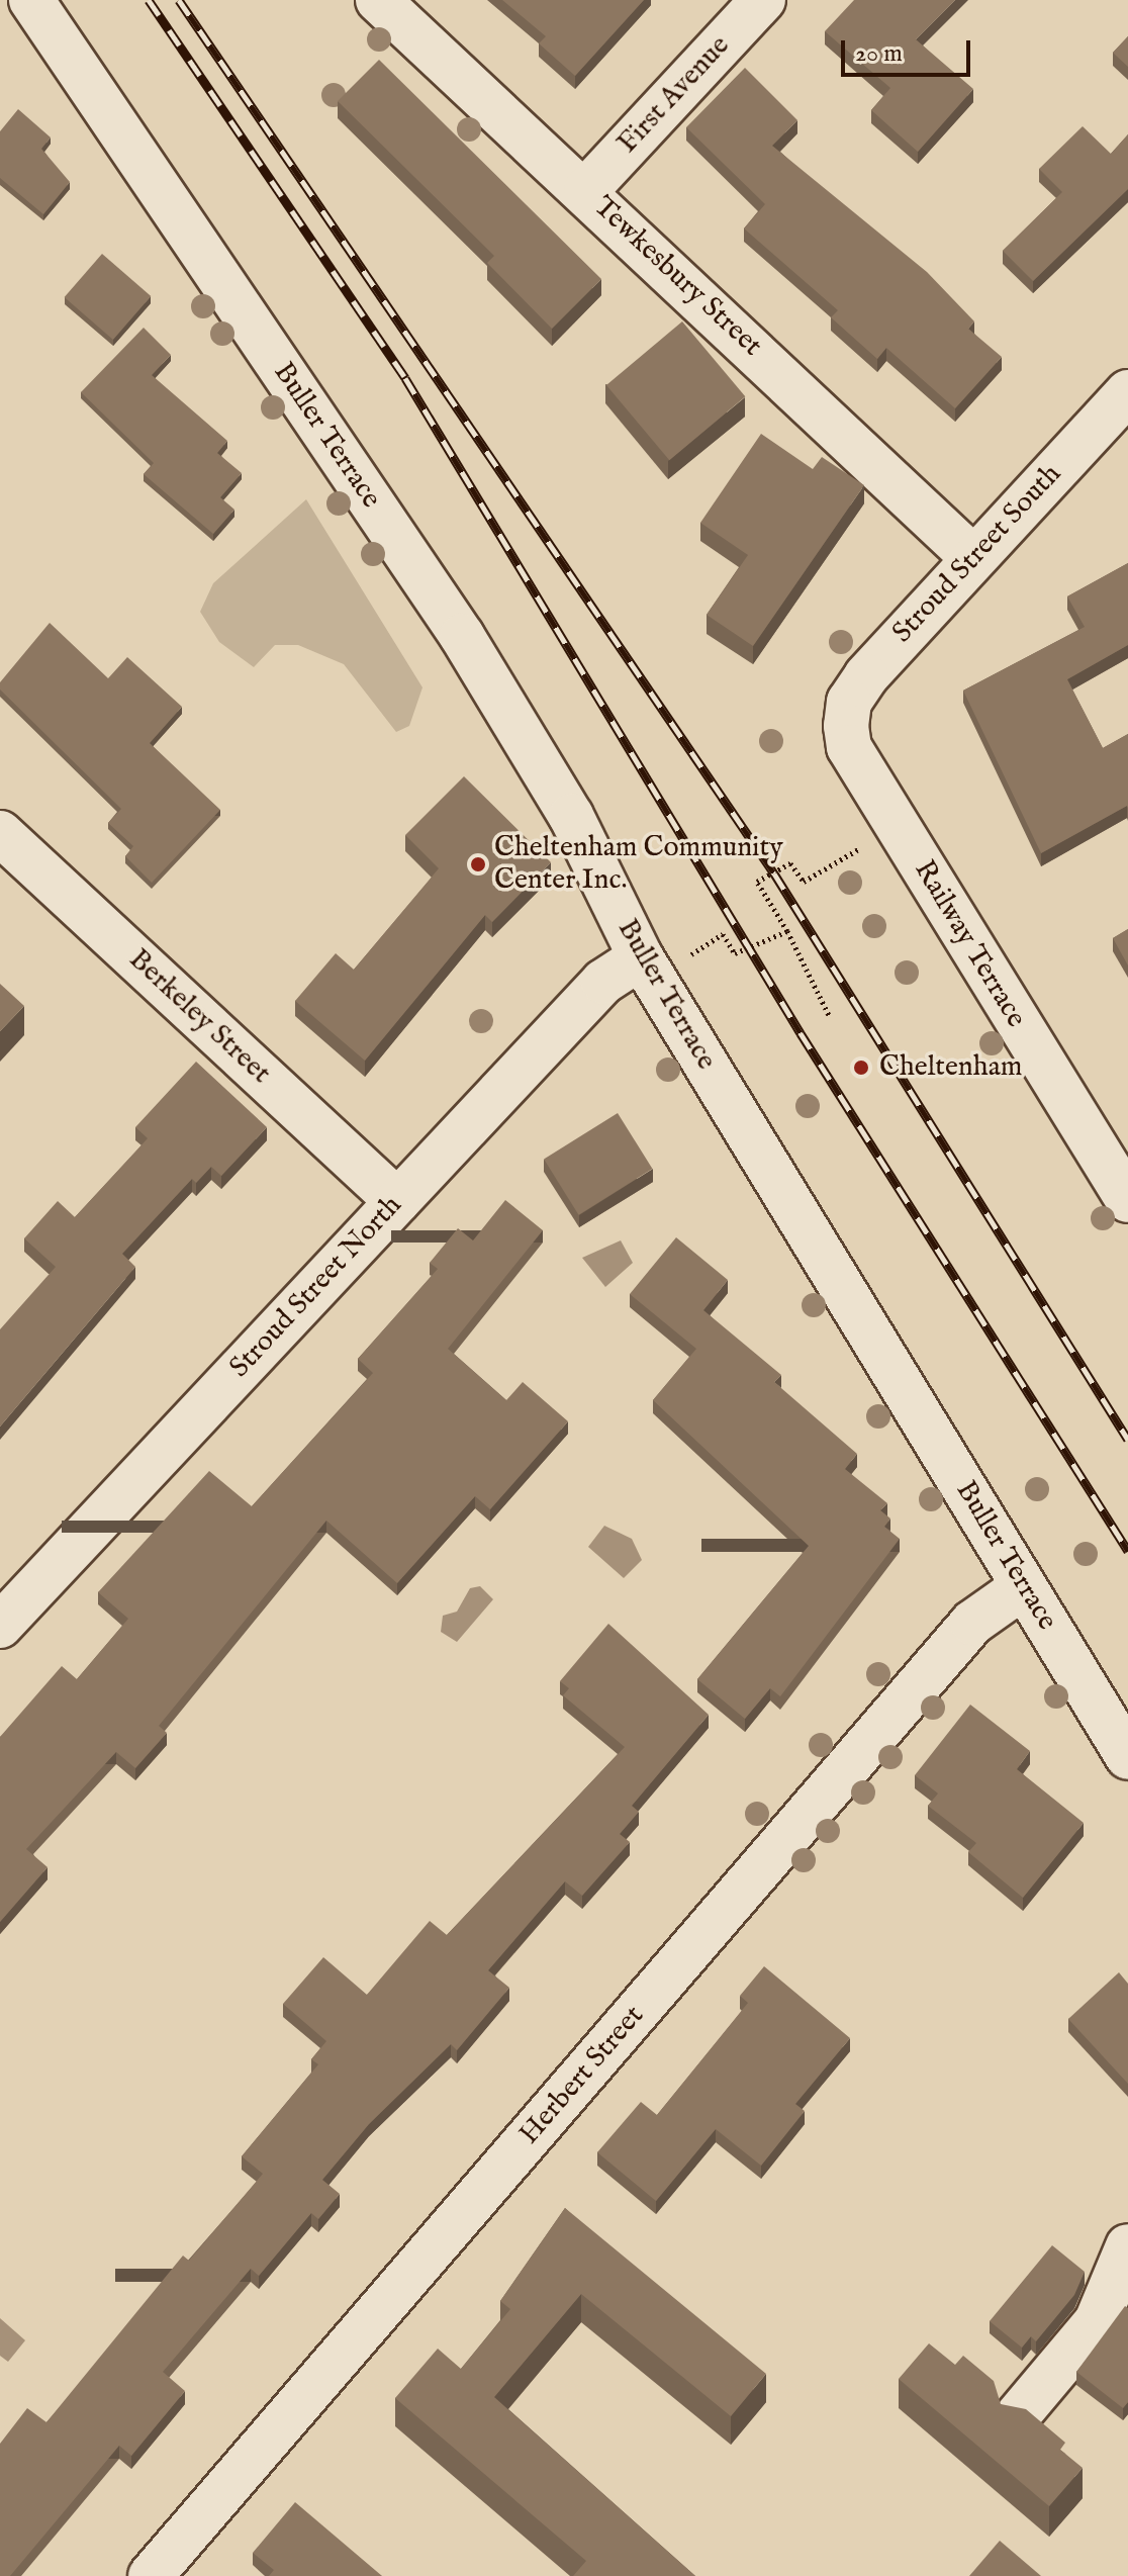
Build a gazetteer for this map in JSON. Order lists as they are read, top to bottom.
{
  "streets": {
    "street": [
      "First Avenue",
      "Tewkesbury Street",
      "Buller Terrace",
      "Stroud Street South",
      "Railway Terrace",
      "Berkeley Street",
      "Stroud Street North",
      "Herbert Street"
    ]
  },
  "crossings": [
    ["First Avenue", "Tewkesbury Street"],
    ["Tewkesbury Street", "Stroud Street South"],
    ["Buller Terrace", "Stroud Street North"],
    ["Buller Terrace", "Herbert Street"],
    ["Stroud Street South", "Railway Terrace"],
    ["Berkeley Street", "Stroud Street North"]
  ],
  "places": ["Cheltenham Community Center Inc.", "Cheltenham"],
  "scale_bar": "20 m"
}
